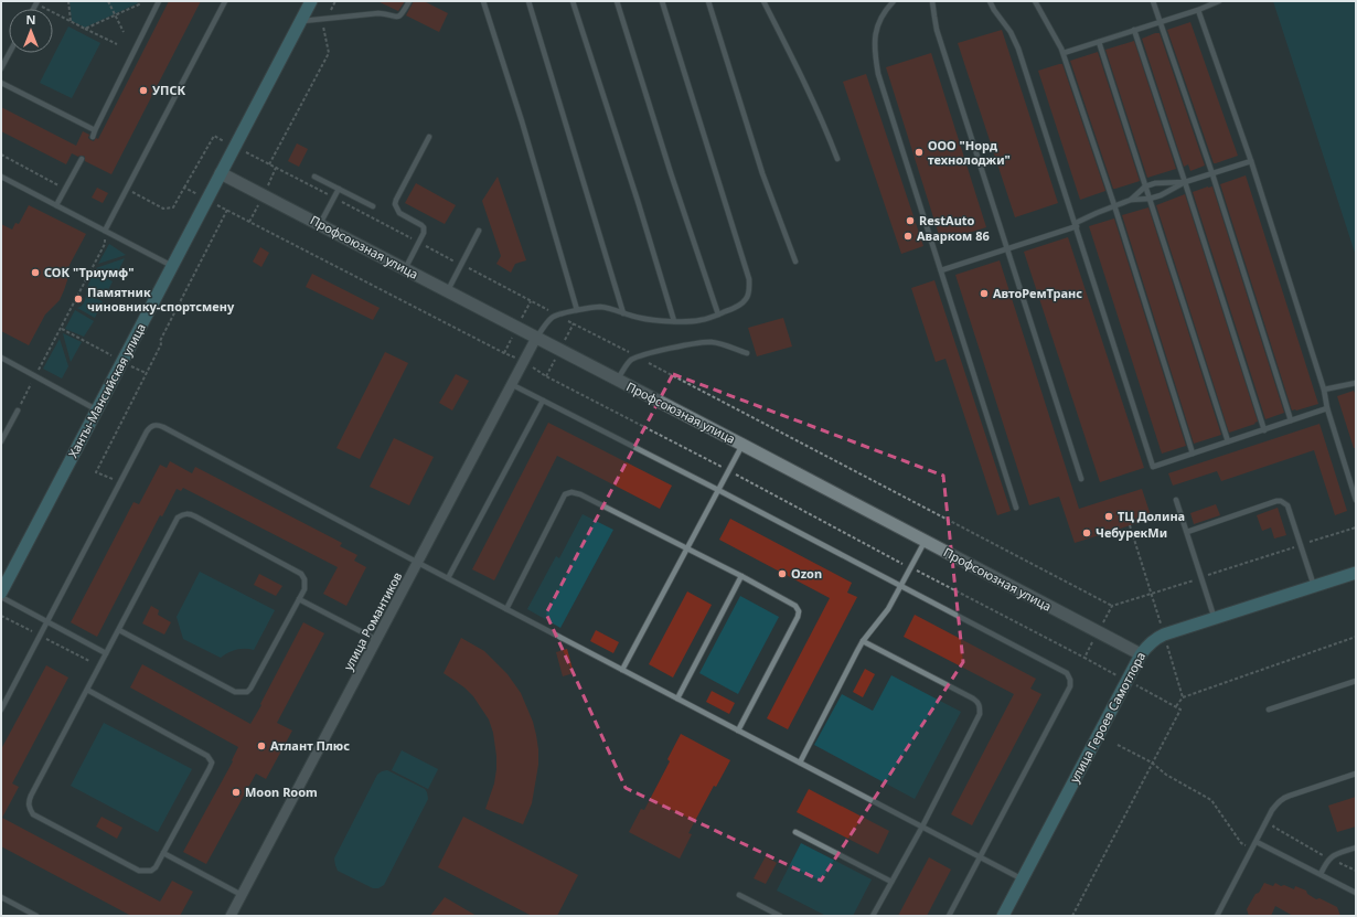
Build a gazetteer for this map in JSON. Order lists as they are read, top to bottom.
{
  "streets": {
    "main road": ["Профсоюзная улица", "Ханты-Мансийская улица", "улица Героев Самотлора"],
    "street": ["улица Романтиков"]
  },
  "crossings": [
    ["Профсоюзная улица", "Ханты-Мансийская улица"],
    ["Профсоюзная улица", "улица Романтиков"],
    ["Профсоюзная улица", "улица Героев Самотлора"]
  ],
  "places": [
    "УПСК",
    "ООО \"Норд технолоджи\"",
    "RestAuto",
    "Аварком 86",
    "СОК \"Триумф\"",
    "АвтоРемТранс",
    "Памятник чиновнику-спортсмену",
    "ТЦ Долина",
    "ЧебурекМи",
    "Ozon",
    "Атлант Плюс",
    "Moon Room"
  ],
  "north": "top"
}
